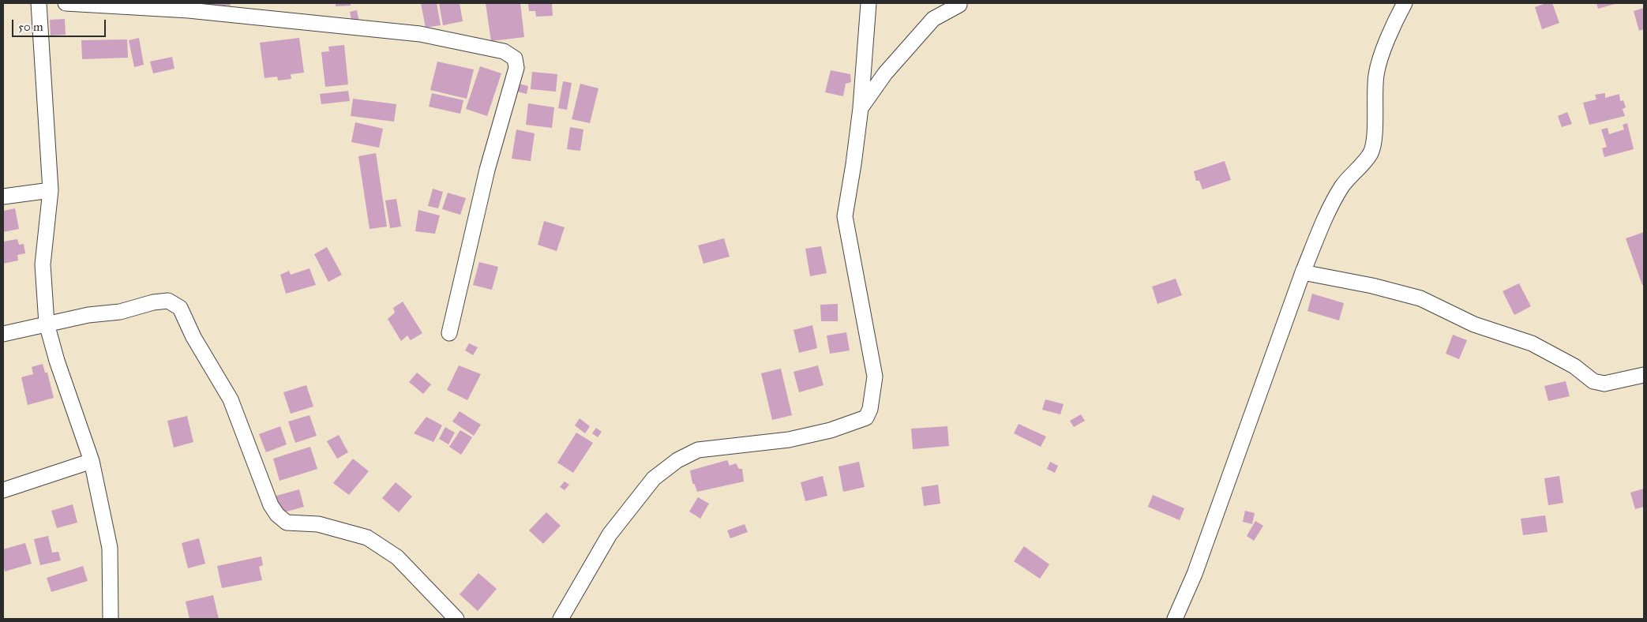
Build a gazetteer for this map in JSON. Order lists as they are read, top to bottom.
{
  "scale_bar": "50 m"
}
